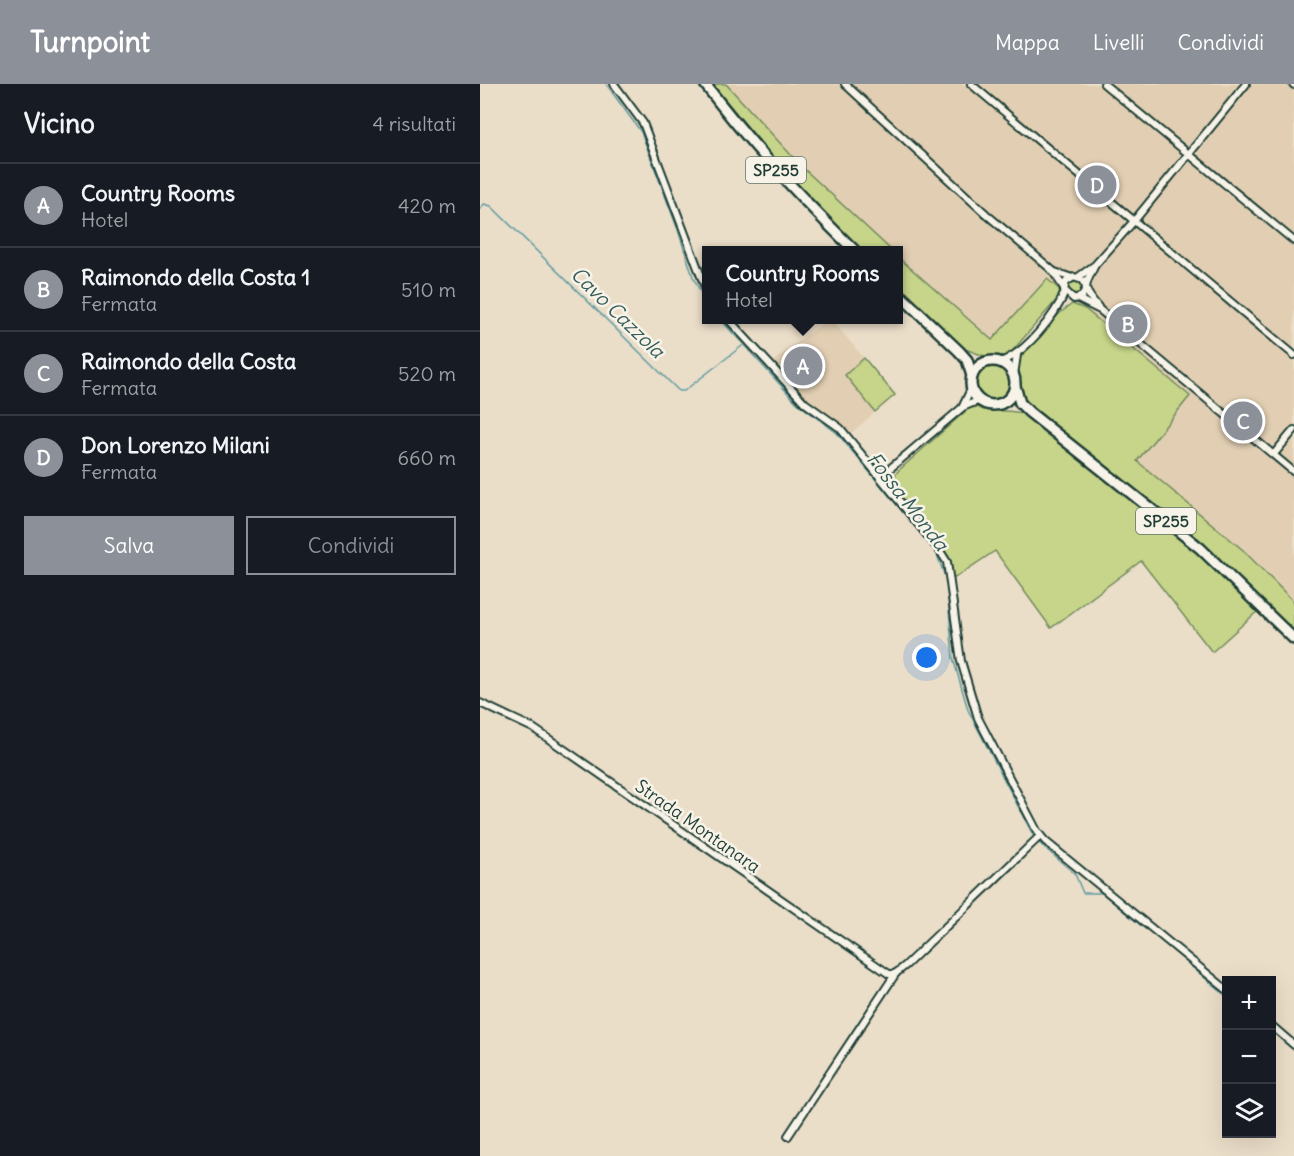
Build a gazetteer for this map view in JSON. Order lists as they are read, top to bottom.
{
  "streets": {
    "main road": ["SP255"],
    "street": ["Strada Montanara"]
  },
  "water": ["Cavo Cazzola", "Fossa Monda"],
  "page": {
    "header": "Turnpoint",
    "nav": ["Mappa", "Livelli", "Condividi"],
    "heading": ["Vicino", "4 risultati"],
    "list": [
      {
        "mark": "A",
        "name": "Country Rooms",
        "note": "Hotel",
        "value": "420 m"
      },
      {
        "mark": "B",
        "name": "Raimondo della Costa 1",
        "note": "Fermata",
        "value": "510 m"
      },
      {
        "mark": "C",
        "name": "Raimondo della Costa",
        "note": "Fermata",
        "value": "520 m"
      },
      {
        "mark": "D",
        "name": "Don Lorenzo Milani",
        "note": "Fermata",
        "value": "660 m"
      }
    ],
    "pins": [
      "D",
      "B",
      "A",
      "C"
    ],
    "popup": ["Country Rooms", "Hotel"],
    "buttons": ["Salva", "Condividi"],
    "map_buttons": ["+", "−"]
  }
}
